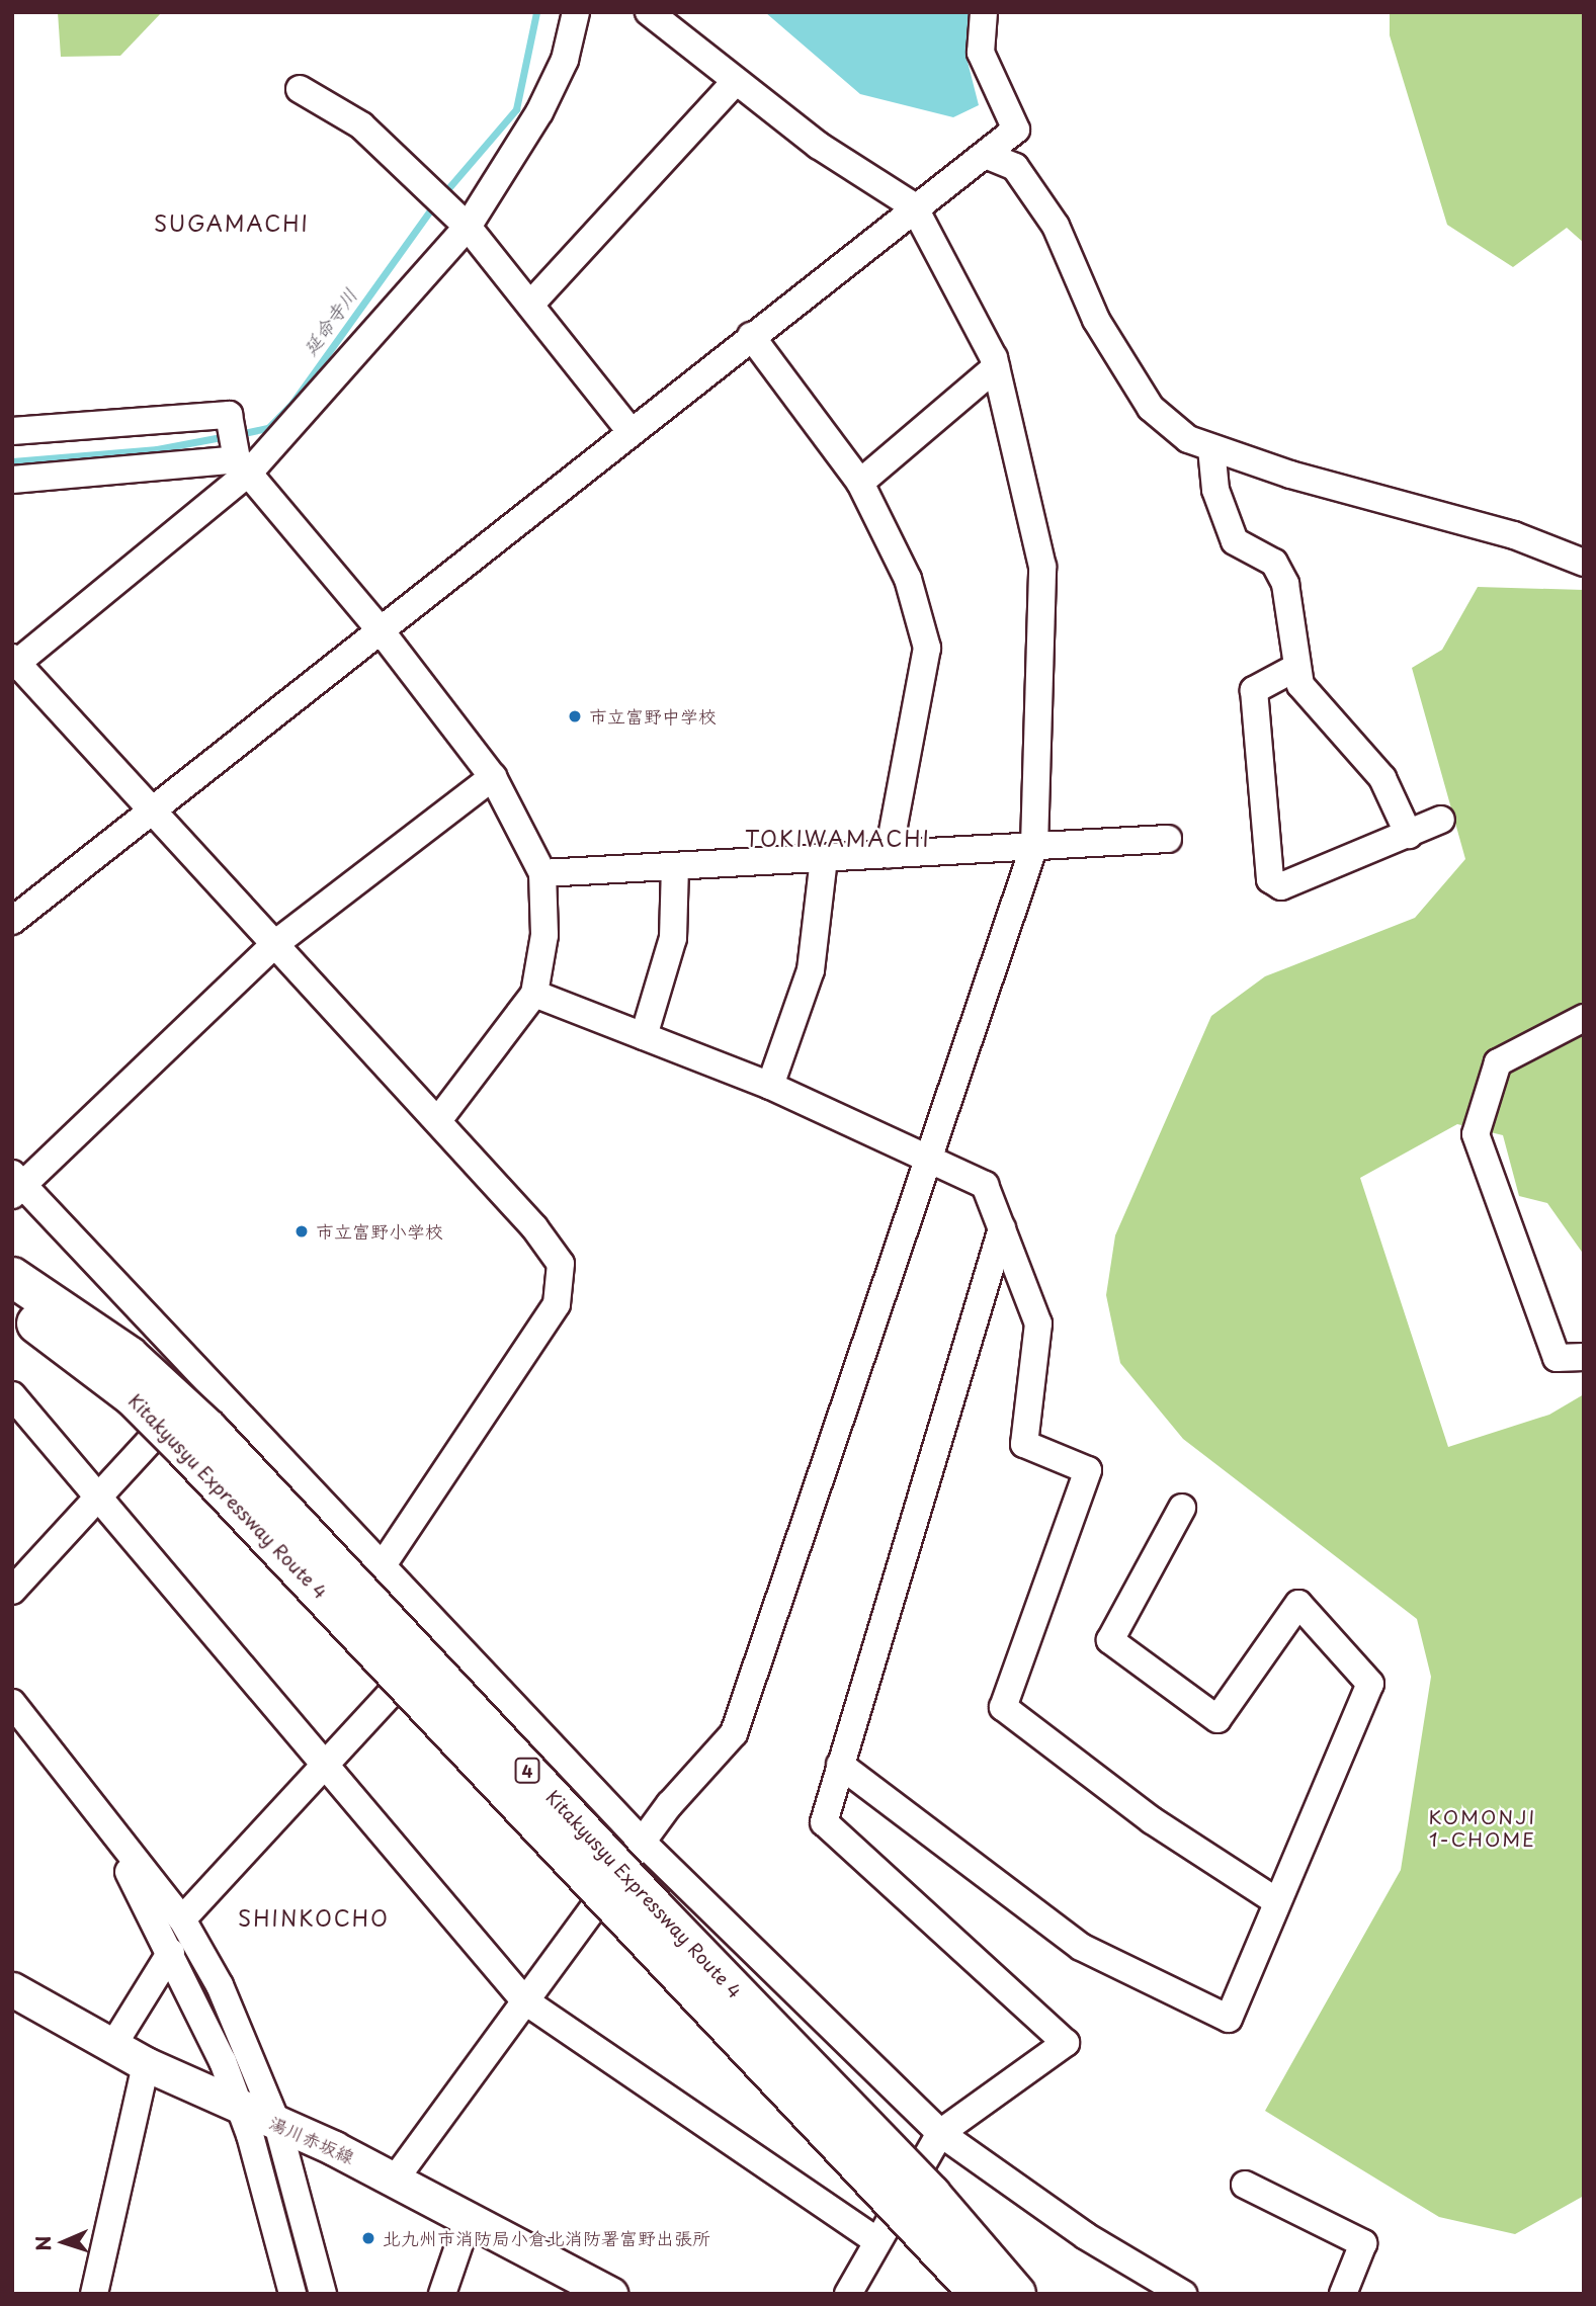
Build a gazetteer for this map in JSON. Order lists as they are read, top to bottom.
{
  "streets": {
    "highway": ["Kitakyusyu Expressway Route 4", "4"],
    "main road": ["湯川赤坂線"]
  },
  "districts": [
    "SUGAMACHI",
    "TOKIWAMACHI",
    "KOMONJI 1-CHOME",
    "SHINKOCHO"
  ],
  "water": ["延命寺川"],
  "places": ["市立富野中学校", "市立富野小学校", "北九州市消防局小倉北消防署富野出張所"],
  "north": "left"
}
